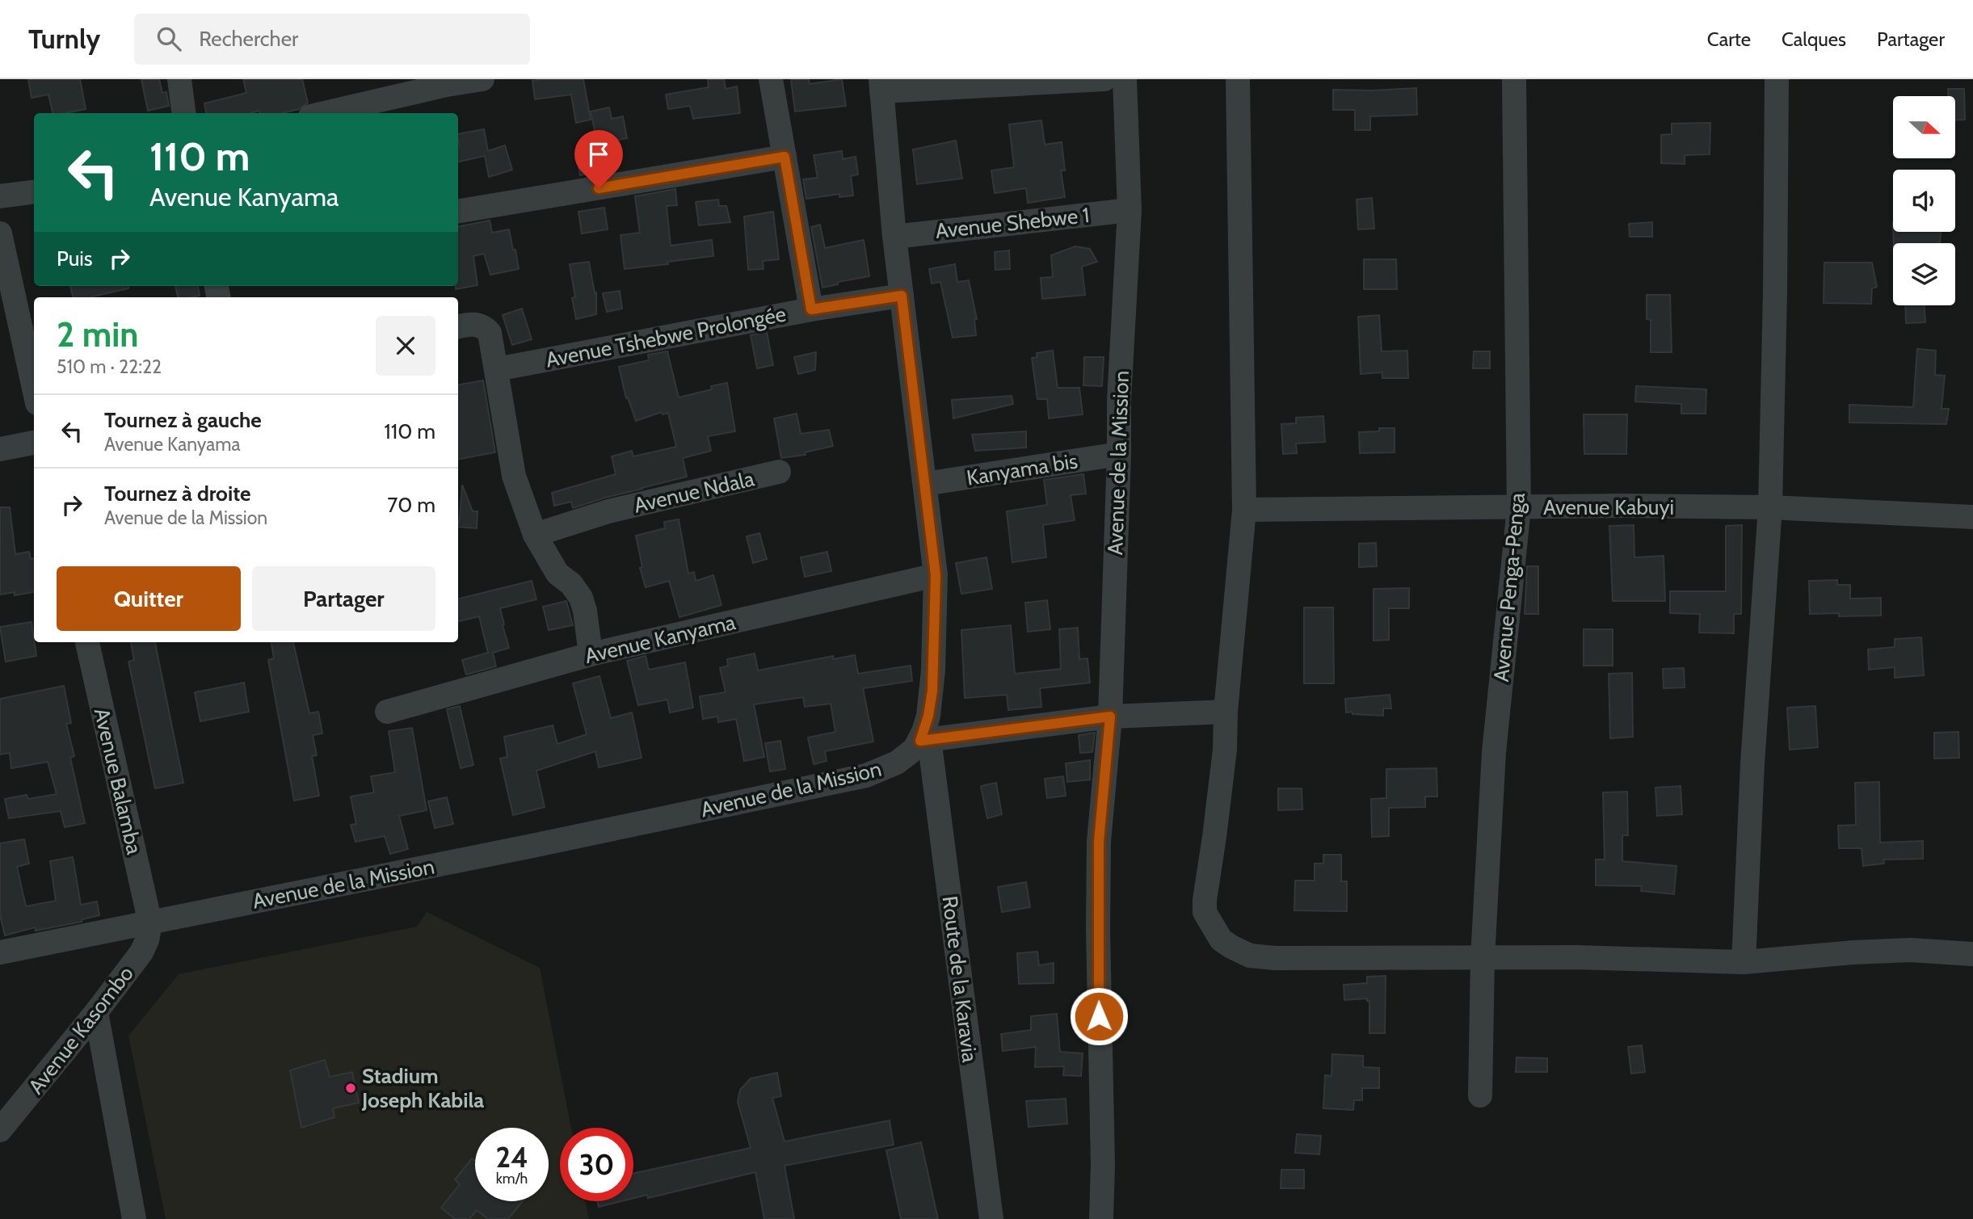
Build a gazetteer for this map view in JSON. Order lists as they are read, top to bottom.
{
  "streets": {
    "street": [
      "Avenue Shebwe 1",
      "Avenue Tshebwe Prolongée",
      "Avenue de la Mission",
      "Kanyama bis",
      "Avenue Ndala",
      "Avenue Kabuyi",
      "Avenue Penga-Penga",
      "Avenue Kanyama",
      "Avenue Balamba",
      "Route de la Karavia",
      "Avenue Kasombo"
    ]
  },
  "crossings": [
    ["Avenue Shebwe 1", "Avenue de la Mission"],
    ["Avenue Tshebwe Prolongée", "Avenue de la Mission"],
    ["Avenue de la Mission", "Kanyama bis"],
    ["Avenue de la Mission", "Avenue Kanyama"],
    ["Avenue de la Mission", "Avenue Balamba"],
    ["Avenue de la Mission", "Route de la Karavia"],
    ["Avenue de la Mission", "Avenue Kasombo"],
    ["Avenue Kabuyi", "Avenue Penga-Penga"],
    ["Avenue Balamba", "Avenue Kasombo"]
  ],
  "places": ["Stadium Joseph Kabila"],
  "north": "right",
  "page": {
    "header": "Turnly",
    "search": "Rechercher",
    "nav": ["Carte", "Calques", "Partager"],
    "turn": ["110 m", "Avenue Kanyama"],
    "then": "Puis",
    "heading": ["2 min", "510 m · 22:22"],
    "list": [
      {
        "name": "Tournez à gauche",
        "note": "Avenue Kanyama",
        "value": "110 m"
      },
      {
        "name": "Tournez à droite",
        "note": "Avenue de la Mission",
        "value": "70 m"
      }
    ],
    "buttons": ["Quitter", "Partager"],
    "speed": "24 km/h",
    "limit": "30"
  }
}
